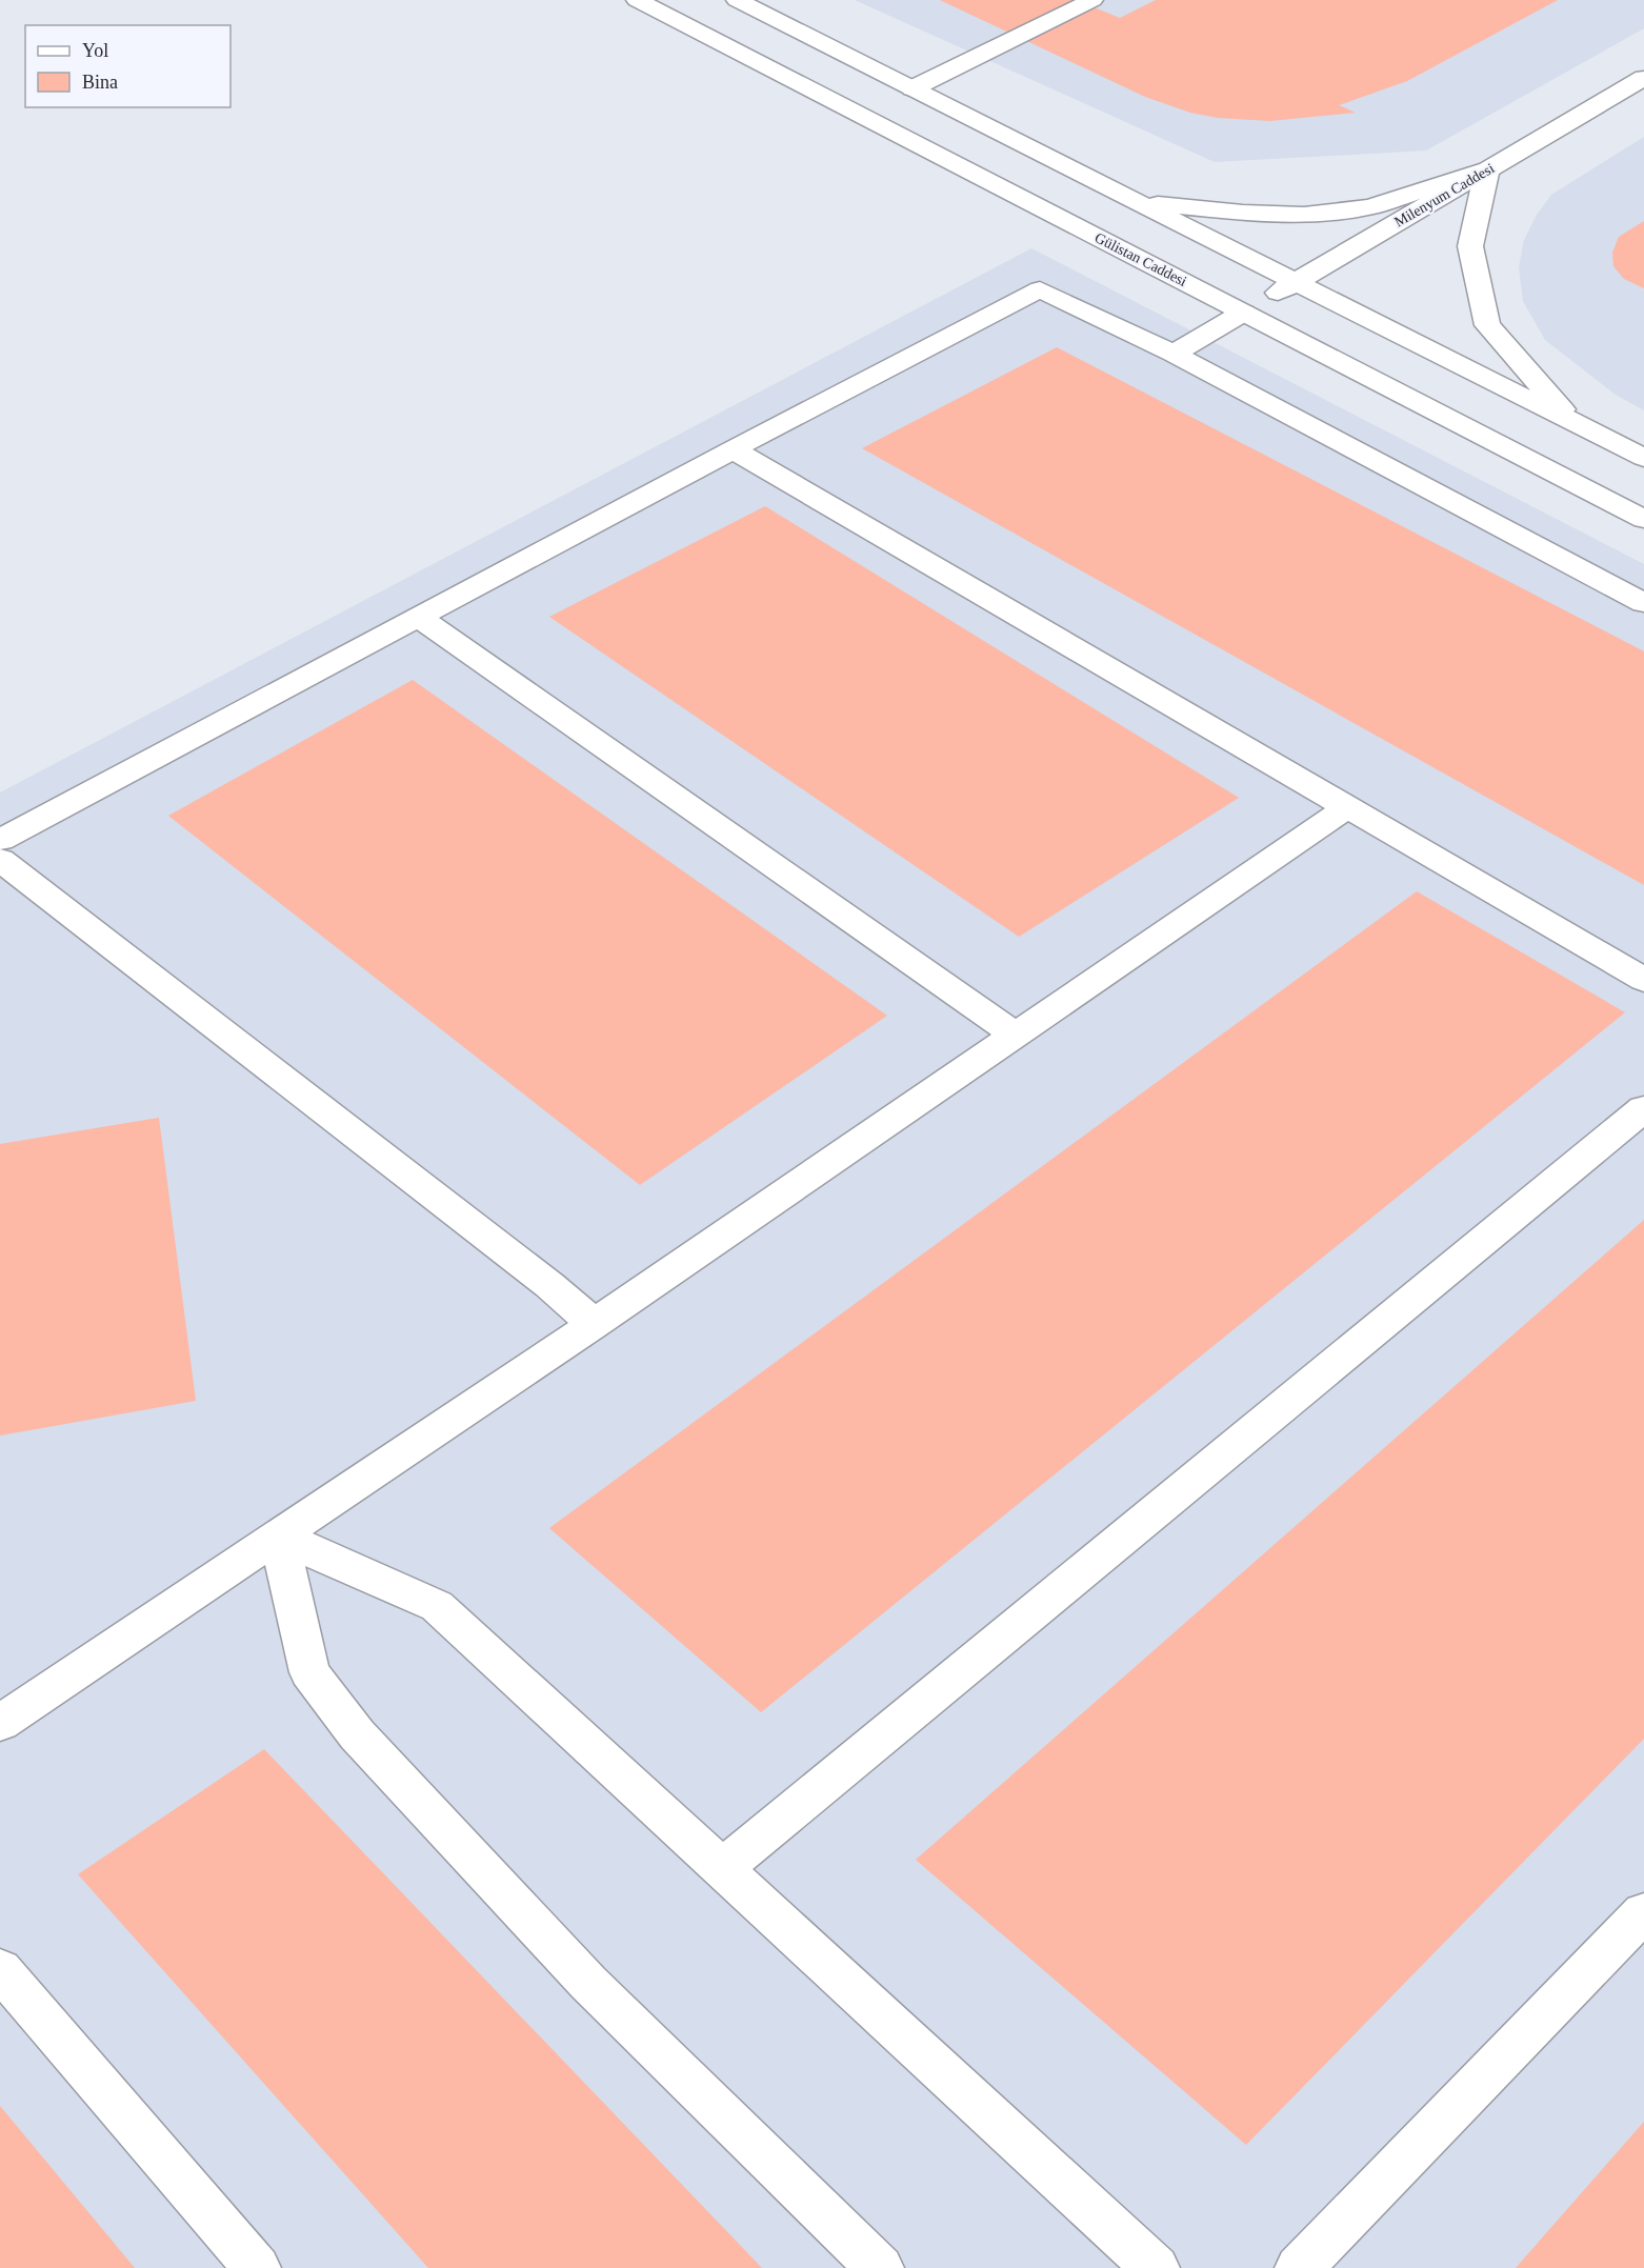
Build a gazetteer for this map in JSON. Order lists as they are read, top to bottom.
{
  "streets": {
    "main road": ["Milenyum Caddesi", "Gülistan Caddesi"]
  },
  "crossings": [
    ["Milenyum Caddesi", "Gülistan Caddesi"]
  ],
  "legend": ["Yol", "Bina"]
}
